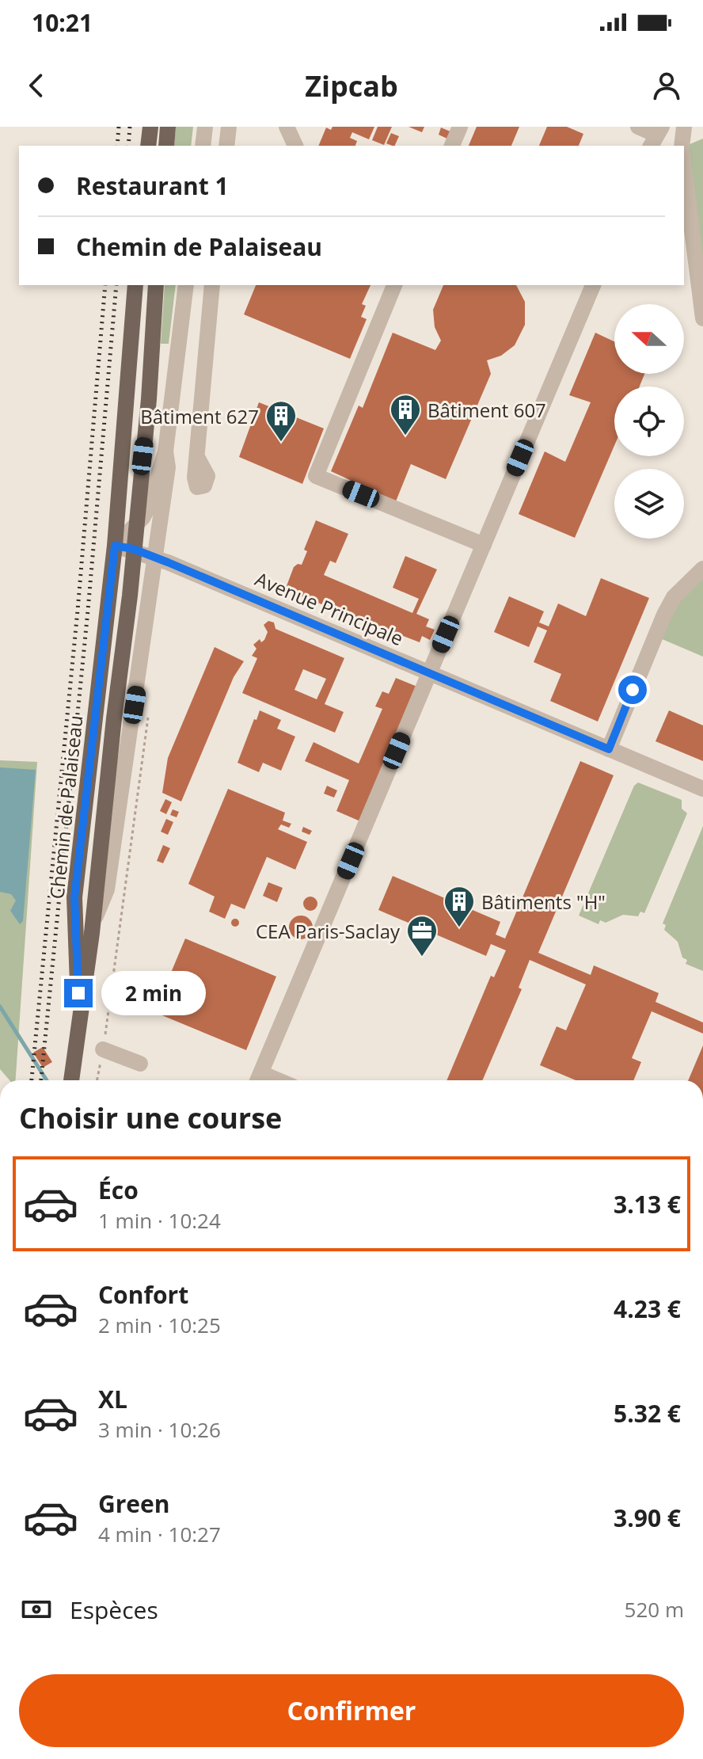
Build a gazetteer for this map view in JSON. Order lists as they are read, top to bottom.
{
  "streets": {
    "main road": ["Chemin de Palaiseau"],
    "street": ["Avenue Principale"]
  },
  "crossings": [
    ["Avenue Principale", "Chemin de Palaiseau"]
  ],
  "places": {
    "building": ["Bâtiment 607", "Bâtiment 627", "Bâtiments \"H\""],
    "office": ["CEA Paris-Saclay"]
  },
  "north": "left",
  "page": {
    "status": "10:21",
    "header": "Zipcab",
    "banner": ["Restaurant 1", "Chemin de Palaiseau"],
    "bubble": "2 min",
    "heading": "Choisir une course",
    "list": [
      {
        "name": "Éco",
        "note": "1 min · 10:24",
        "value": "3.13 €"
      },
      {
        "name": "Confort",
        "note": "2 min · 10:25",
        "value": "4.23 €"
      },
      {
        "name": "XL",
        "note": "3 min · 10:26",
        "value": "5.32 €"
      },
      {
        "name": "Green",
        "note": "4 min · 10:27",
        "value": "3.90 €"
      }
    ],
    "pay": ["Espèces", "520 m"],
    "buttons": "Confirmer"
  }
}
